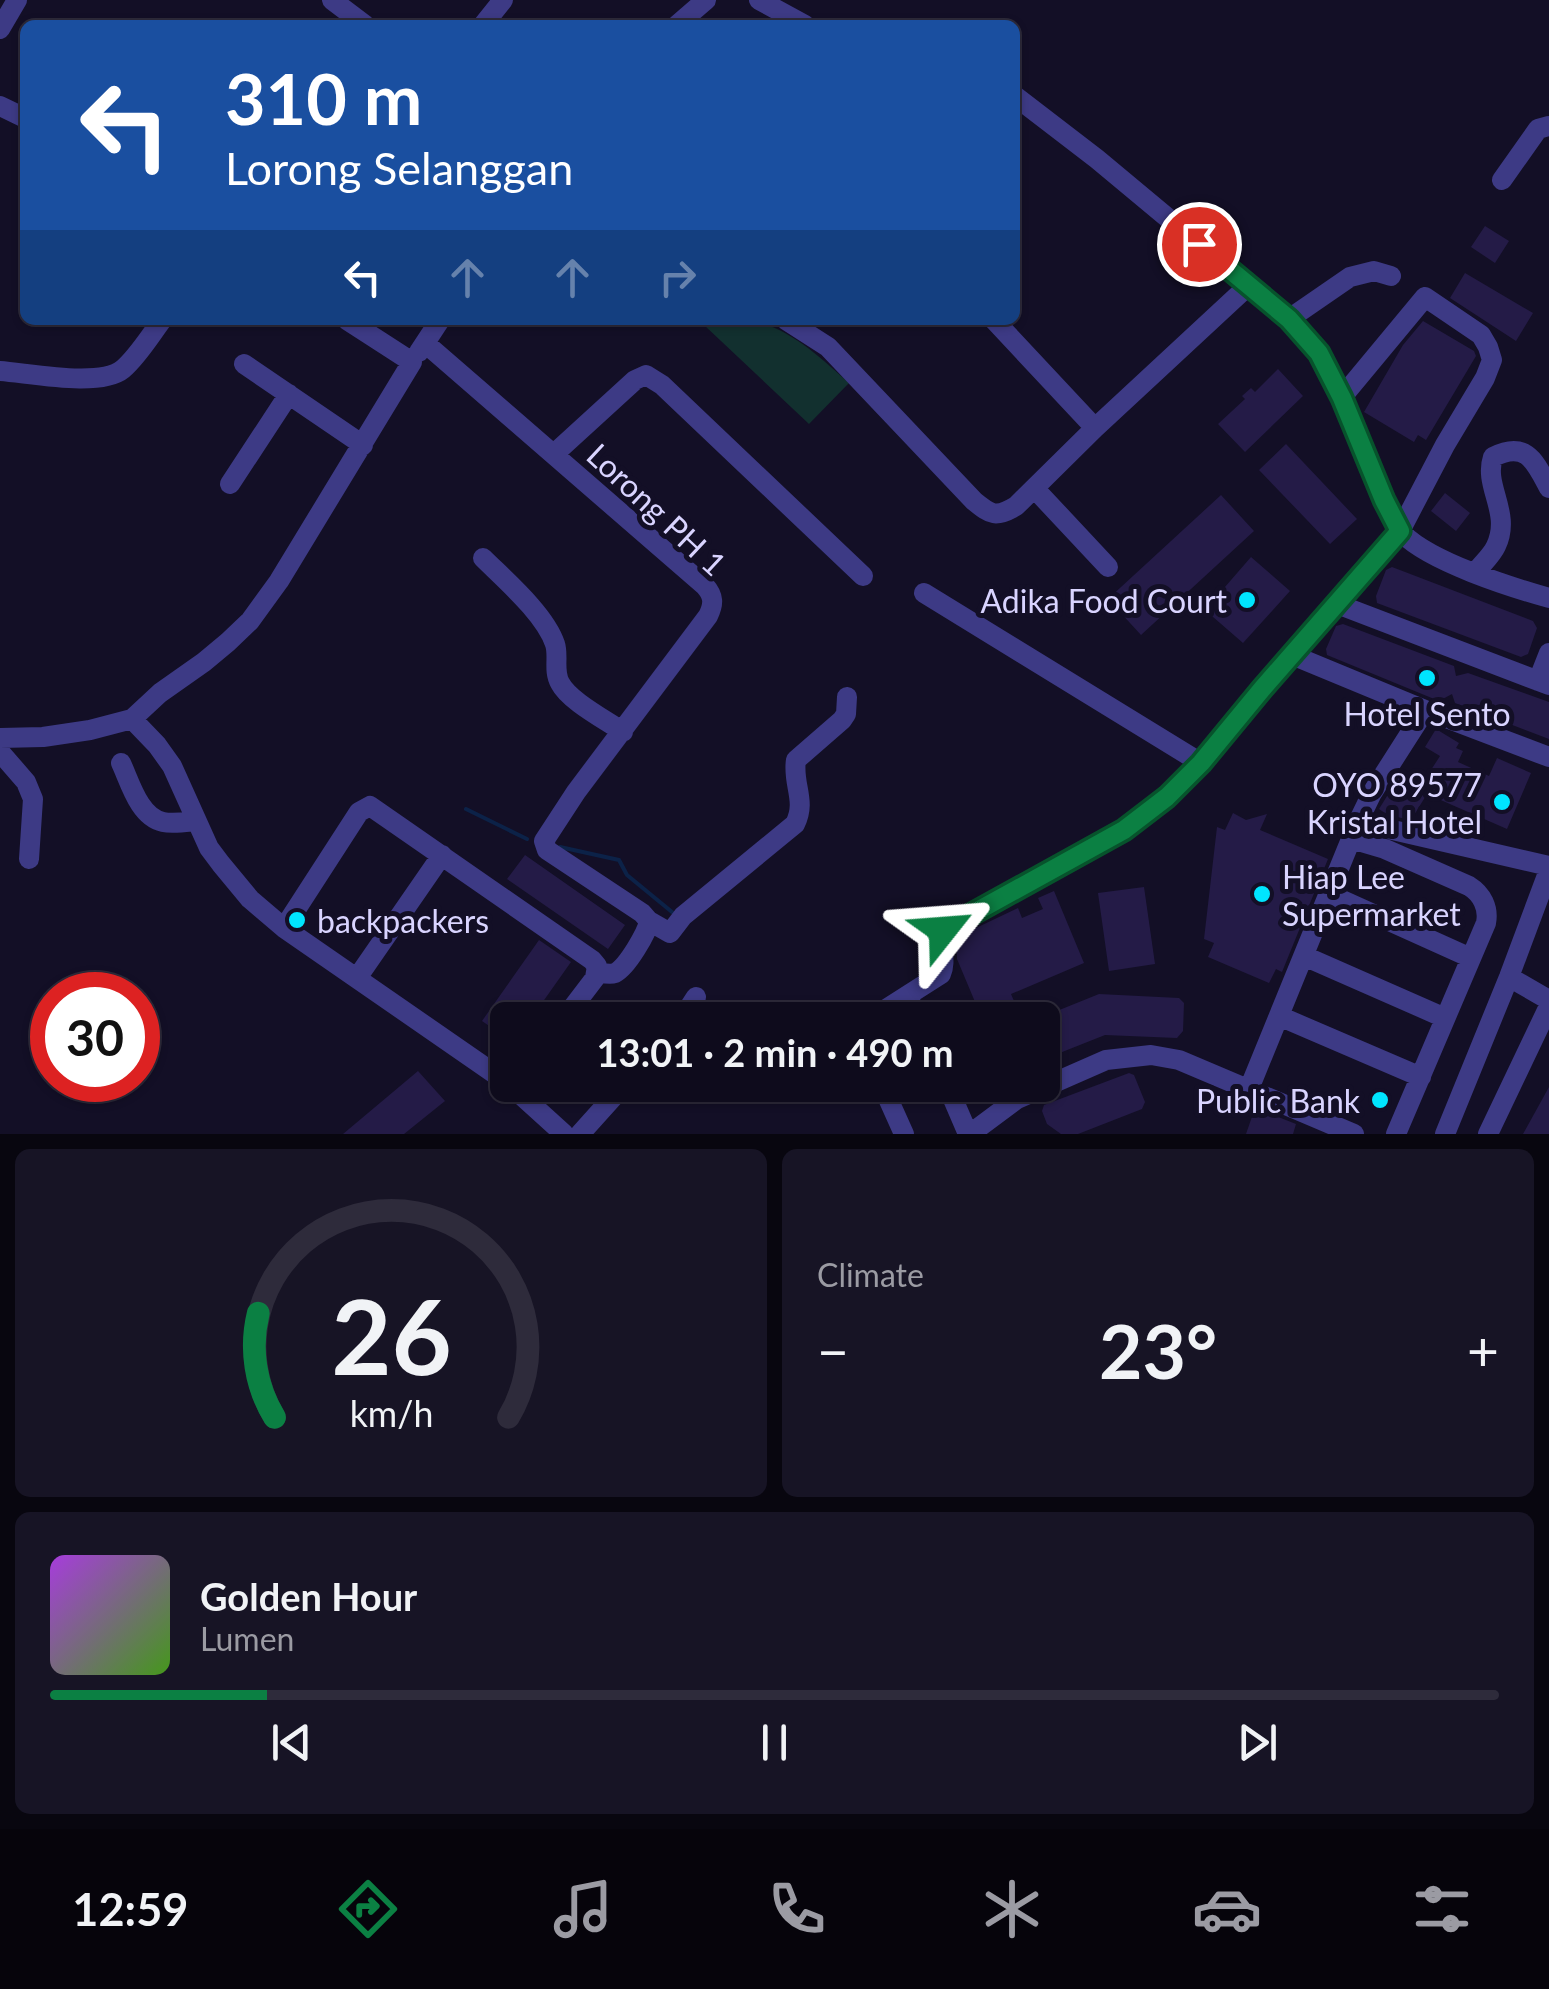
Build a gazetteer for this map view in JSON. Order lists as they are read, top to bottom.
{
  "streets": {
    "street": ["Lorong PH 1"]
  },
  "places": [
    "Adika Food Court",
    "Hotel Sento",
    "OYO 89577 Kristal Hotel",
    "Hiap Lee Supermarket",
    "backpackers",
    "Public Bank"
  ],
  "page": {
    "turn": ["310 m", "Lorong Selanggan"],
    "limit": "30",
    "trip": "13:01 · 2 min · 490 m",
    "tile": "Climate",
    "heat": ["−", "23°", "+"],
    "song": ["Golden Hour", "Lumen"],
    "tabs": "12:59",
    "gauge": ["26", "km/h"]
  }
}
